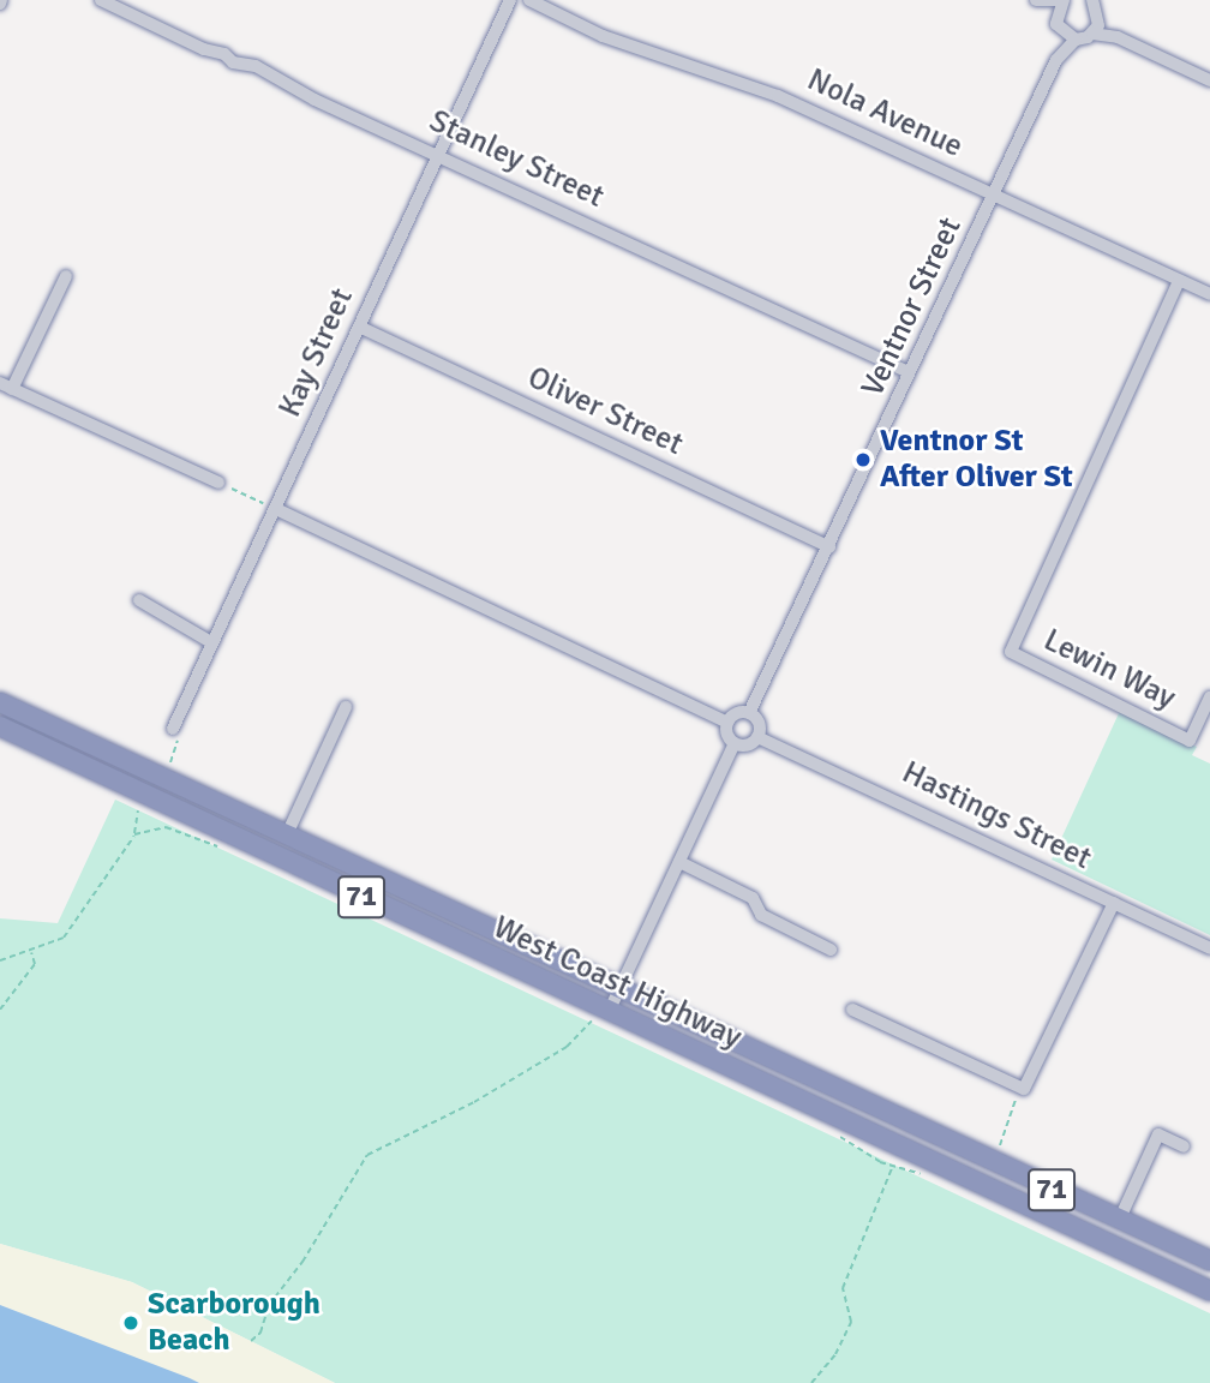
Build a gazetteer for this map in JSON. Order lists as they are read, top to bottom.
{
  "streets": {
    "highway": ["71", "West Coast Highway"],
    "street": [
      "Nola Avenue",
      "Stanley Street",
      "Ventnor Street",
      "Kay Street",
      "Oliver Street",
      "Lewin Way",
      "Hastings Street"
    ]
  },
  "crossings": [
    ["Nola Avenue", "Ventnor Street"],
    ["Nola Avenue", "Lewin Way"],
    ["Stanley Street", "Ventnor Street"],
    ["Stanley Street", "Kay Street"],
    ["Ventnor Street", "Oliver Street"],
    ["Ventnor Street", "Hastings Street"],
    ["Kay Street", "Oliver Street"]
  ],
  "places": ["Ventnor St After Oliver St", "Scarborough Beach"]
}
